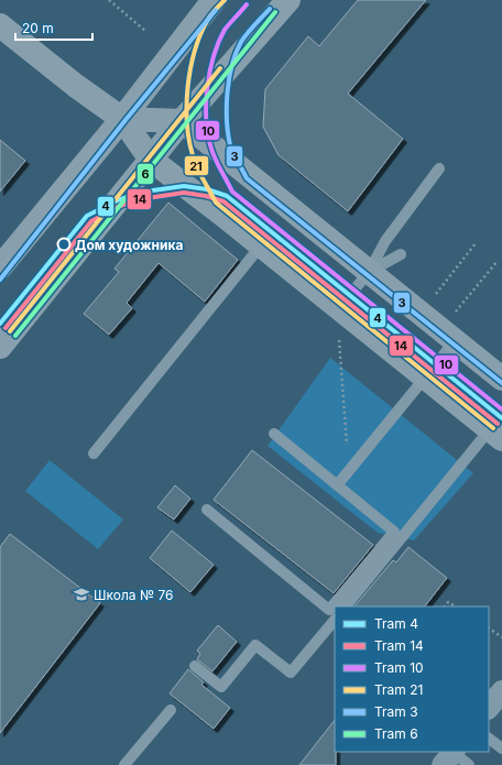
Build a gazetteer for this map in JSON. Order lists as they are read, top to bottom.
{
  "places": {
    "other": ["Дом художника"],
    "school or university": ["Школа № 76"]
  },
  "lines": [
    "tram line 21",
    "tram line 10",
    "tram line 3",
    "tram line 6",
    "tram line 4",
    "tram line 14"
  ],
  "legend": [
    "Tram 4",
    "Tram 14",
    "Tram 10",
    "Tram 21",
    "Tram 3",
    "Tram 6"
  ],
  "scale_bar": "20 m"
}
